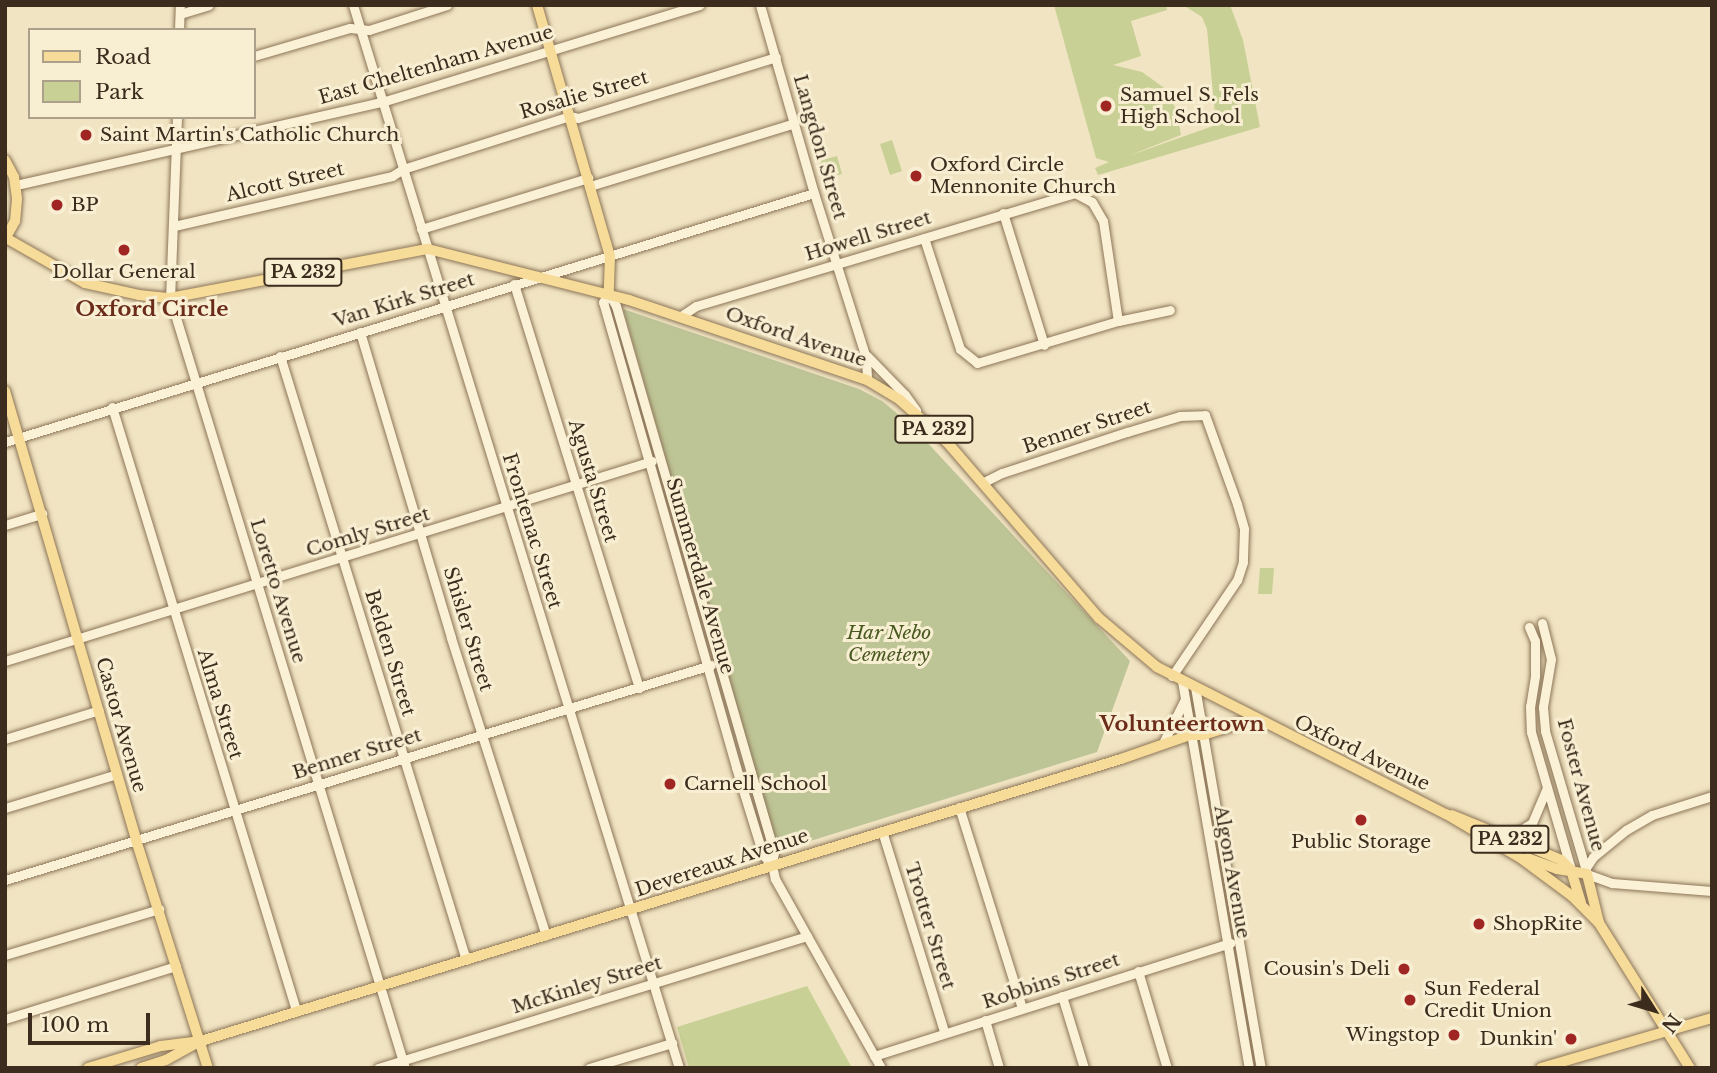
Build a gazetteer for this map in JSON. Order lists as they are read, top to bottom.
{
  "streets": {
    "main road": [
      "PA 232",
      "Oxford Avenue",
      "Summerdale Avenue",
      "Castor Avenue",
      "Devereaux Avenue"
    ],
    "street": [
      "East Cheltenham Avenue",
      "Rosalie Street",
      "Langdon Street",
      "Alcott Street",
      "Howell Street",
      "Van Kirk Street",
      "Benner Street",
      "Agusta Street",
      "Frontenac Street",
      "Comly Street",
      "Loretto Avenue",
      "Shisler Street",
      "Belden Street",
      "Alma Street",
      "Foster Avenue",
      "Algon Avenue",
      "Trotter Street",
      "Robbins Street",
      "McKinley Street"
    ]
  },
  "crossings": [
    ["East Cheltenham Avenue", "Frontenac Street"],
    ["East Cheltenham Avenue", "Summerdale Avenue"],
    ["East Cheltenham Avenue", "Loretto Avenue"],
    ["Rosalie Street", "Langdon Street"],
    ["Rosalie Street", "Alcott Street"],
    ["Rosalie Street", "Frontenac Street"],
    ["Rosalie Street", "Summerdale Avenue"],
    ["Langdon Street", "Howell Street"],
    ["Langdon Street", "Van Kirk Street"],
    ["Langdon Street", "Oxford Avenue"],
    ["Alcott Street", "Frontenac Street"],
    ["Alcott Street", "Loretto Avenue"],
    ["Howell Street", "Oxford Avenue"],
    ["Van Kirk Street", "Oxford Avenue"],
    ["Van Kirk Street", "Agusta Street"],
    ["Van Kirk Street", "Frontenac Street"],
    ["Van Kirk Street", "Summerdale Avenue"],
    ["Van Kirk Street", "Loretto Avenue"],
    ["Van Kirk Street", "Shisler Street"],
    ["Van Kirk Street", "Belden Street"],
    ["Van Kirk Street", "Alma Street"],
    ["Van Kirk Street", "Castor Avenue"],
    ["Oxford Avenue", "Benner Street"],
    ["Oxford Avenue", "Frontenac Street"],
    ["Oxford Avenue", "Summerdale Avenue"],
    ["Oxford Avenue", "Loretto Avenue"],
    ["Oxford Avenue", "Foster Avenue"],
    ["Oxford Avenue", "Devereaux Avenue"],
    ["Oxford Avenue", "Algon Avenue"],
    ["Benner Street", "Agusta Street"],
    ["Benner Street", "Frontenac Street"],
    ["Benner Street", "Summerdale Avenue"],
    ["Benner Street", "Loretto Avenue"],
    ["Benner Street", "Shisler Street"],
    ["Benner Street", "Belden Street"],
    ["Benner Street", "Alma Street"],
    ["Benner Street", "Castor Avenue"],
    ["Benner Street", "Algon Avenue"],
    ["Agusta Street", "Comly Street"],
    ["Frontenac Street", "Comly Street"],
    ["Frontenac Street", "Devereaux Avenue"],
    ["Frontenac Street", "McKinley Street"],
    ["Comly Street", "Summerdale Avenue"],
    ["Comly Street", "Loretto Avenue"],
    ["Comly Street", "Shisler Street"],
    ["Comly Street", "Belden Street"],
    ["Comly Street", "Alma Street"],
    ["Comly Street", "Castor Avenue"],
    ["Summerdale Avenue", "Devereaux Avenue"],
    ["Summerdale Avenue", "Robbins Street"],
    ["Summerdale Avenue", "McKinley Street"],
    ["Loretto Avenue", "Devereaux Avenue"],
    ["Loretto Avenue", "McKinley Street"],
    ["Shisler Street", "Devereaux Avenue"],
    ["Belden Street", "Devereaux Avenue"],
    ["Alma Street", "Devereaux Avenue"],
    ["Castor Avenue", "Devereaux Avenue"],
    ["Devereaux Avenue", "Algon Avenue"],
    ["Devereaux Avenue", "Trotter Street"],
    ["Algon Avenue", "Robbins Street"],
    ["Trotter Street", "Robbins Street"]
  ],
  "districts": ["Oxford Circle", "Volunteertown"],
  "parks": ["Har Nebo Cemetery"],
  "places": [
    "Samuel S. Fels High School",
    "Saint Martin's Catholic Church",
    "Oxford Circle Mennonite Church",
    "BP",
    "Dollar General",
    "Carnell School",
    "Public Storage",
    "ShopRite",
    "Cousin's Deli",
    "Sun Federal Credit Union",
    "Wingstop",
    "Dunkin'"
  ],
  "legend": ["Road", "Park"],
  "scale_bar": "100 m",
  "north": "bottom right"
}
